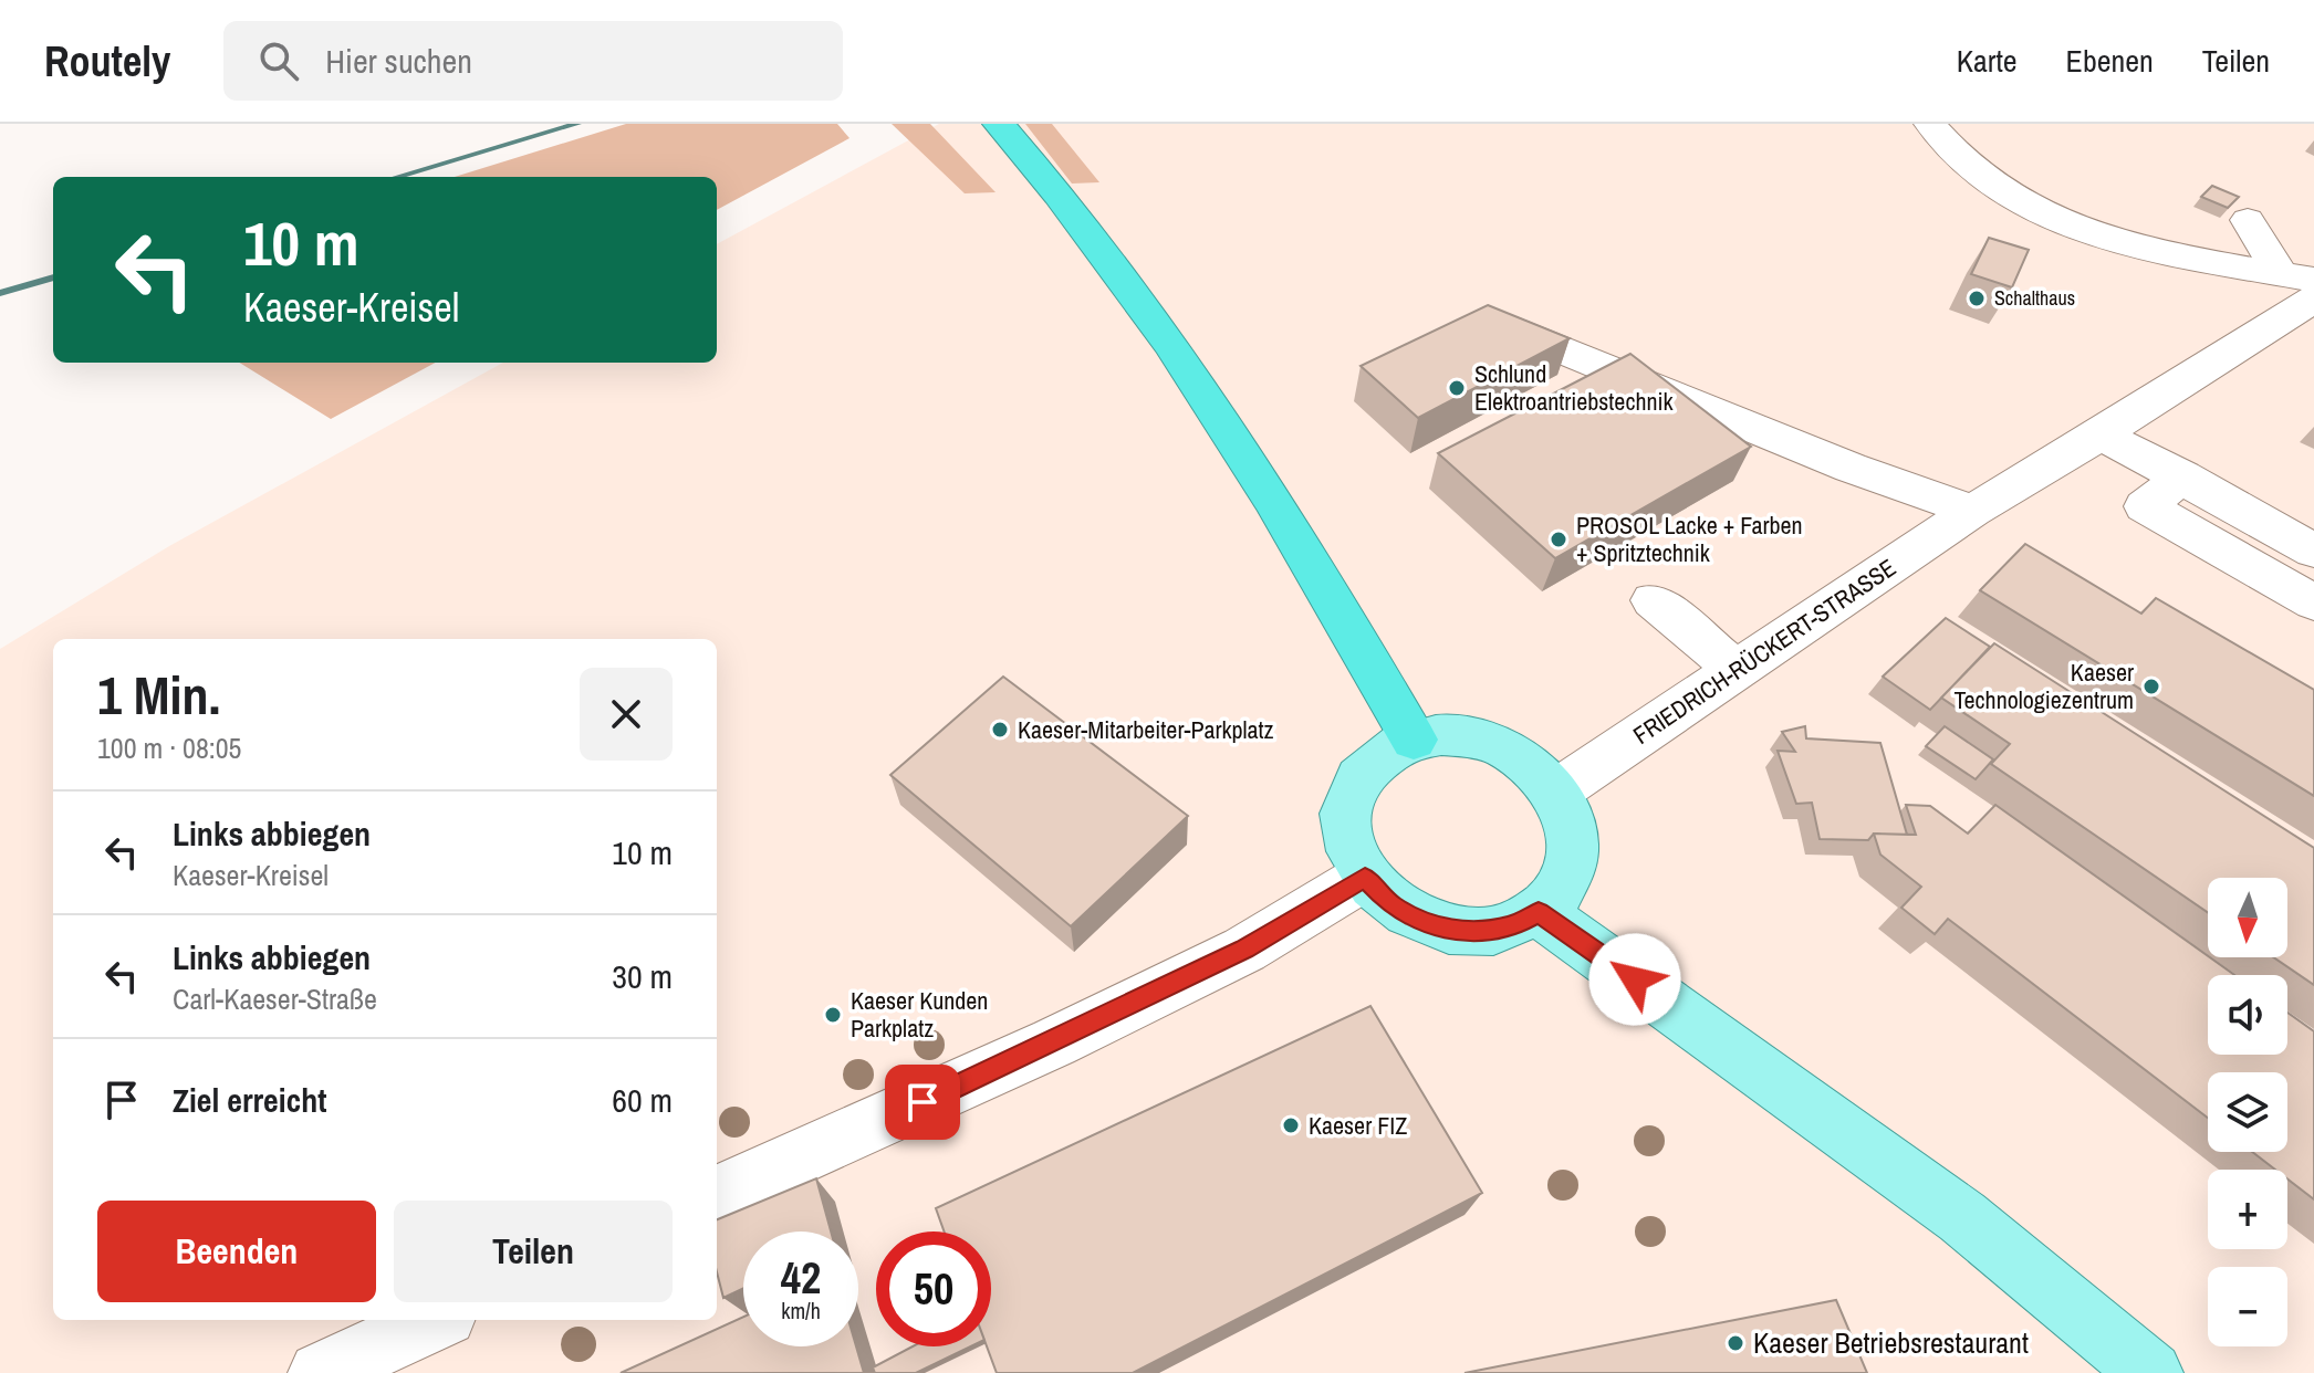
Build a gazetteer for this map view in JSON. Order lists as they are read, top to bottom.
{
  "streets": {
    "street": ["FRIEDRICH-RÜCKERT-STRASSE"]
  },
  "places": [
    "Schalthaus",
    "Schlund Elektroantriebstechnik",
    "PROSOL Lacke + Farben + Spritztechnik",
    "Kaeser Technologiezentrum",
    "Kaeser-Mitarbeiter-Parkplatz",
    "Kaeser Kunden Parkplatz",
    "Kaeser FIZ",
    "Kaeser Betriebsrestaurant"
  ],
  "north": "bottom",
  "page": {
    "header": "Routely",
    "search": "Hier suchen",
    "nav": ["Karte", "Ebenen", "Teilen"],
    "turn": ["10 m", "Kaeser-Kreisel"],
    "heading": ["1 Min.", "100 m · 08:05"],
    "list": [
      {
        "name": "Links abbiegen",
        "note": "Kaeser-Kreisel",
        "value": "10 m"
      },
      {
        "name": "Links abbiegen",
        "note": "Carl-Kaeser-Straße",
        "value": "30 m"
      },
      {
        "name": "Ziel erreicht",
        "value": "60 m"
      }
    ],
    "map_buttons": ["+", "−"],
    "buttons": ["Beenden", "Teilen"],
    "speed": "42 km/h",
    "limit": "50"
  }
}
